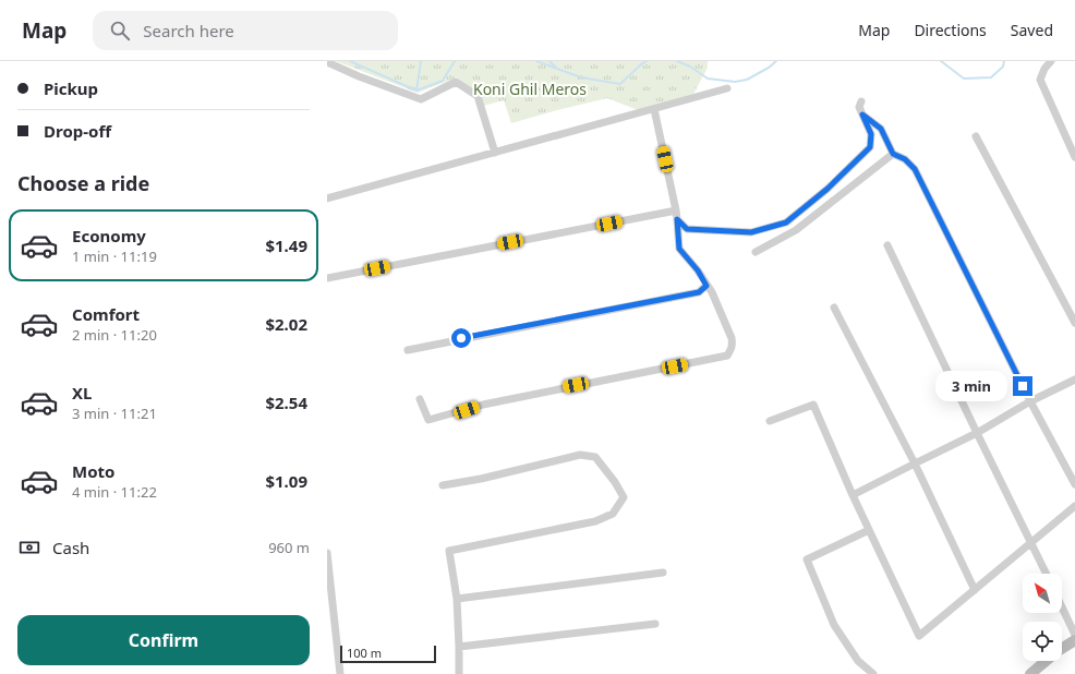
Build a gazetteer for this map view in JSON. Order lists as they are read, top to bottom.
{
  "parks": ["Koni Ghil Meros"],
  "scale_bar": "100 m",
  "north": "top left",
  "page": {
    "header": "Map",
    "search": "Search here",
    "nav": ["Map", "Directions", "Saved"],
    "banner": ["Pickup", "Drop-off"],
    "heading": "Choose a ride",
    "list": [
      {
        "name": "Economy",
        "note": "1 min · 11:19",
        "value": "$1.49"
      },
      {
        "name": "Comfort",
        "note": "2 min · 11:20",
        "value": "$2.02"
      },
      {
        "name": "XL",
        "note": "3 min · 11:21",
        "value": "$2.54"
      },
      {
        "name": "Moto",
        "note": "4 min · 11:22",
        "value": "$1.09"
      }
    ],
    "bubble": "3 min",
    "pay": ["Cash", "960 m"],
    "buttons": "Confirm",
    "scale": "100 m"
  }
}
